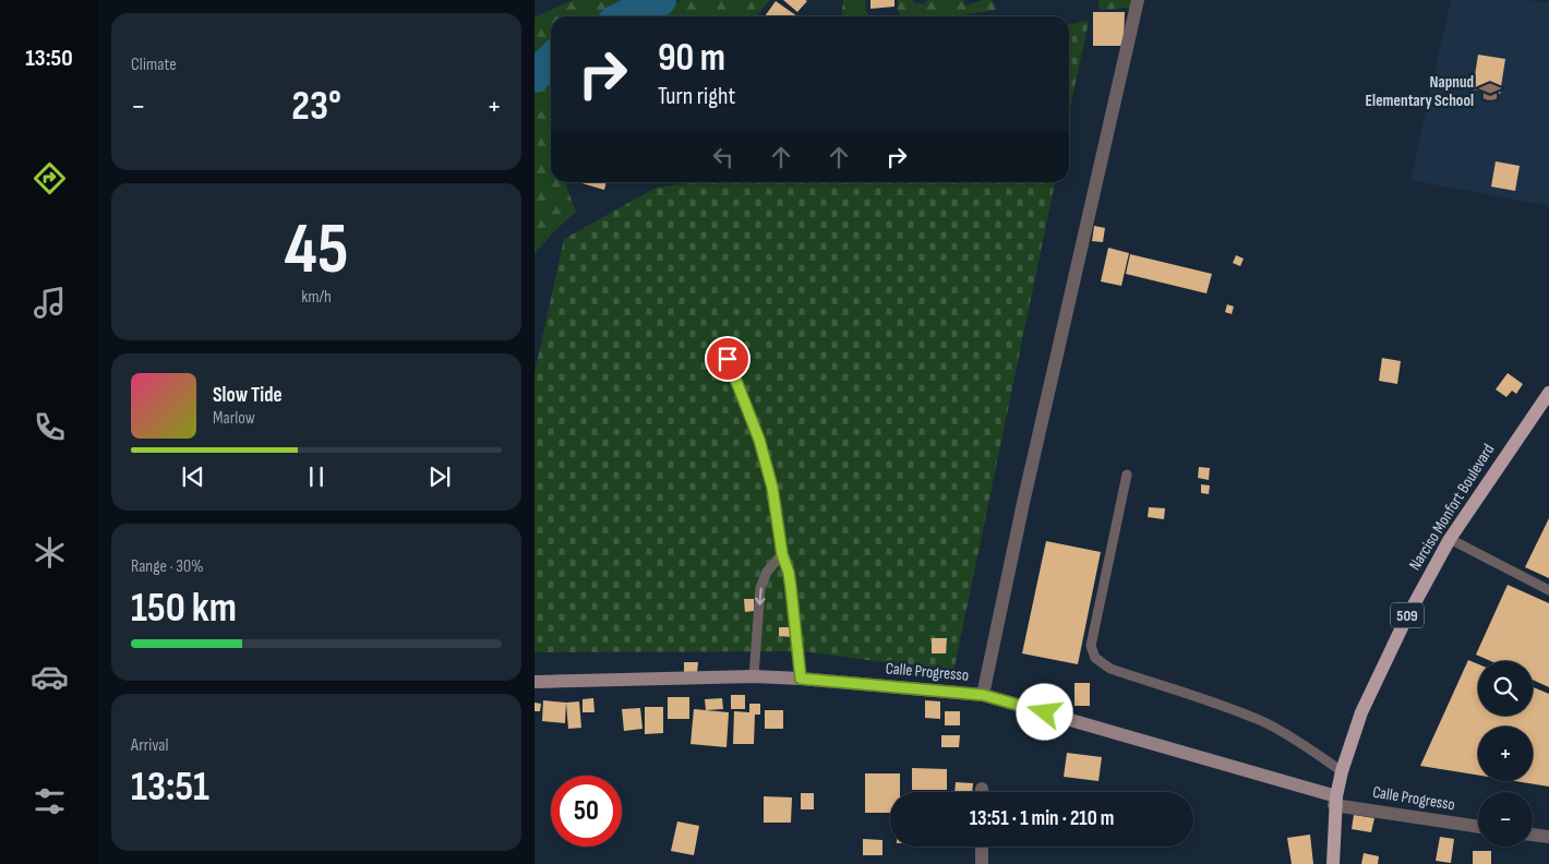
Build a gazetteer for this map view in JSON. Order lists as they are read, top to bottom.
{
  "streets": {
    "main road": ["Narciso Monfort Boulevard", "509", "Calle Progresso"]
  },
  "crossings": [
    ["Narciso Monfort Boulevard", "Calle Progresso"]
  ],
  "places": {
    "school or university": ["Napnud Elementary School"]
  },
  "page": {
    "tabs": "13:50",
    "tile": [
      "Climate",
      ["45", "km/h"],
      ["Range · 30%", "150 km"],
      ["Arrival", "13:51"]
    ],
    "turn": ["90 m", "Turn right"],
    "heat": ["−", "23°", "+"],
    "song": ["Slow Tide", "Marlow"],
    "map_buttons": ["+", "−"],
    "limit": "50",
    "trip": "13:51 · 1 min · 210 m"
  }
}
